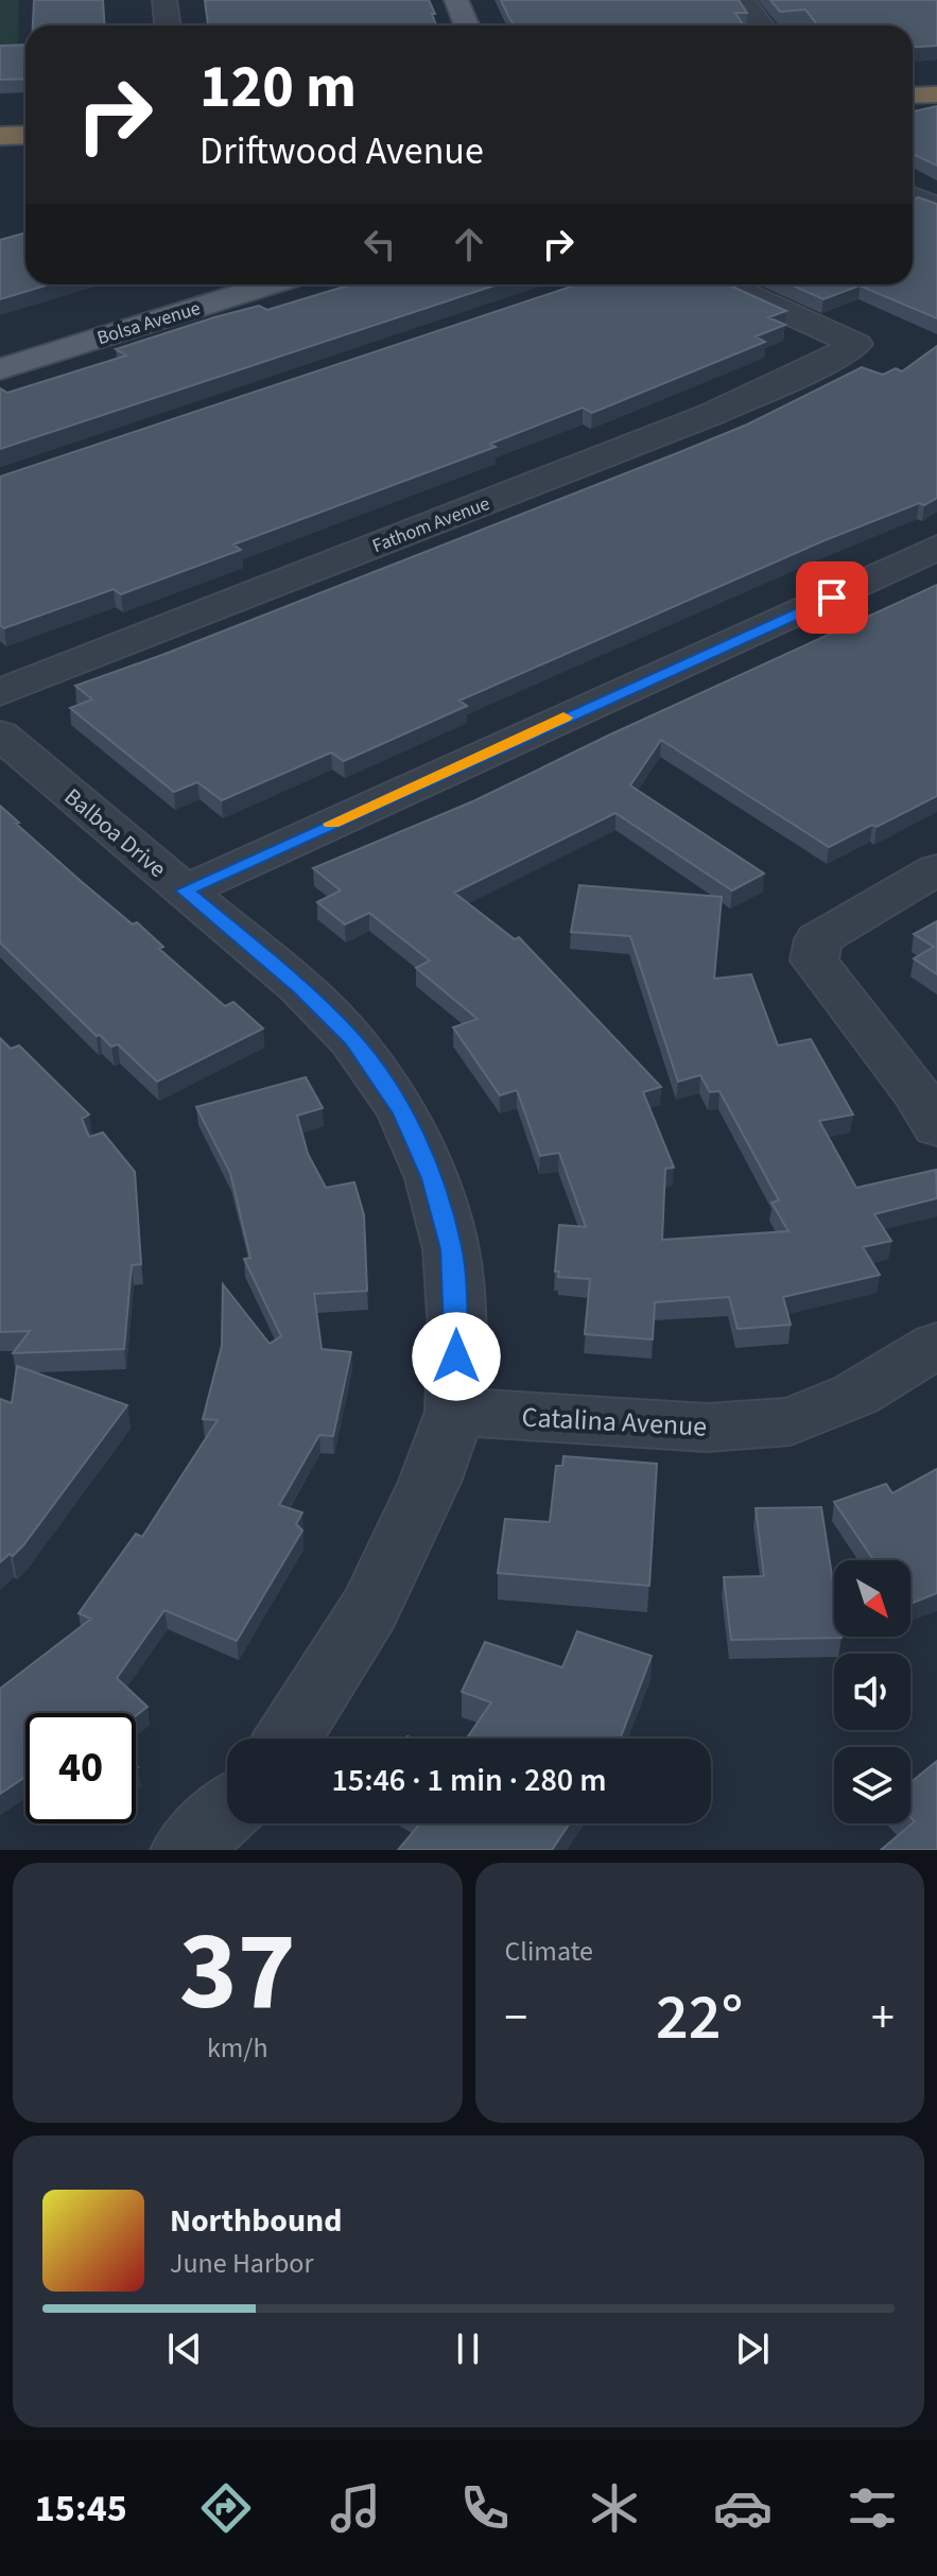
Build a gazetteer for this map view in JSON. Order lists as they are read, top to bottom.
{
  "streets": {
    "main road": ["Bolsa Avenue"],
    "street": ["Fathom Avenue", "Balboa Drive", "Catalina Avenue"]
  },
  "crossings": [
    ["Balboa Drive", "Catalina Avenue"]
  ],
  "north": "bottom right",
  "page": {
    "turn": ["120 m", "Driftwood Avenue"],
    "limit": "40",
    "trip": "15:46 · 1 min · 280 m",
    "tile": [
      ["37", "km/h"],
      "Climate"
    ],
    "heat": ["−", "22°", "+"],
    "song": ["Northbound", "June Harbor"],
    "tabs": "15:45"
  }
}
